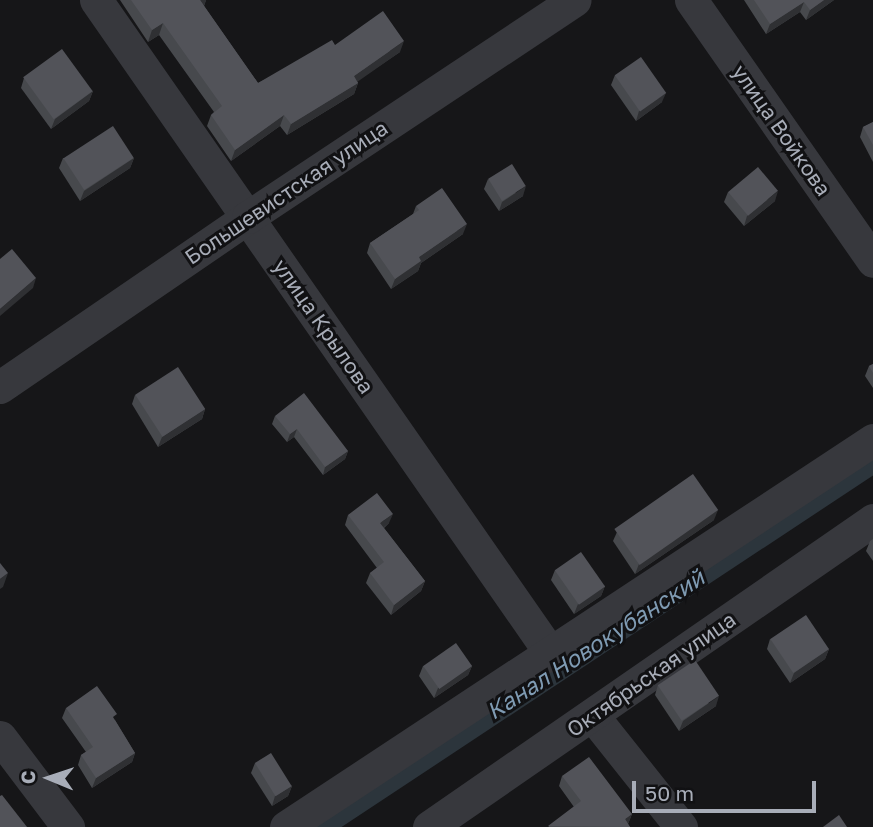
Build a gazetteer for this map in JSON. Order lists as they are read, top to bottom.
{
  "streets": {
    "street": [
      "улица Войкова",
      "Большевистская улица",
      "улица Крылова",
      "Октябрьская улица"
    ]
  },
  "crossings": [
    ["Большевистская улица", "улица Крылова"]
  ],
  "water": ["Канал Новокубанский"],
  "scale_bar": "50 m",
  "north": "left"
}
